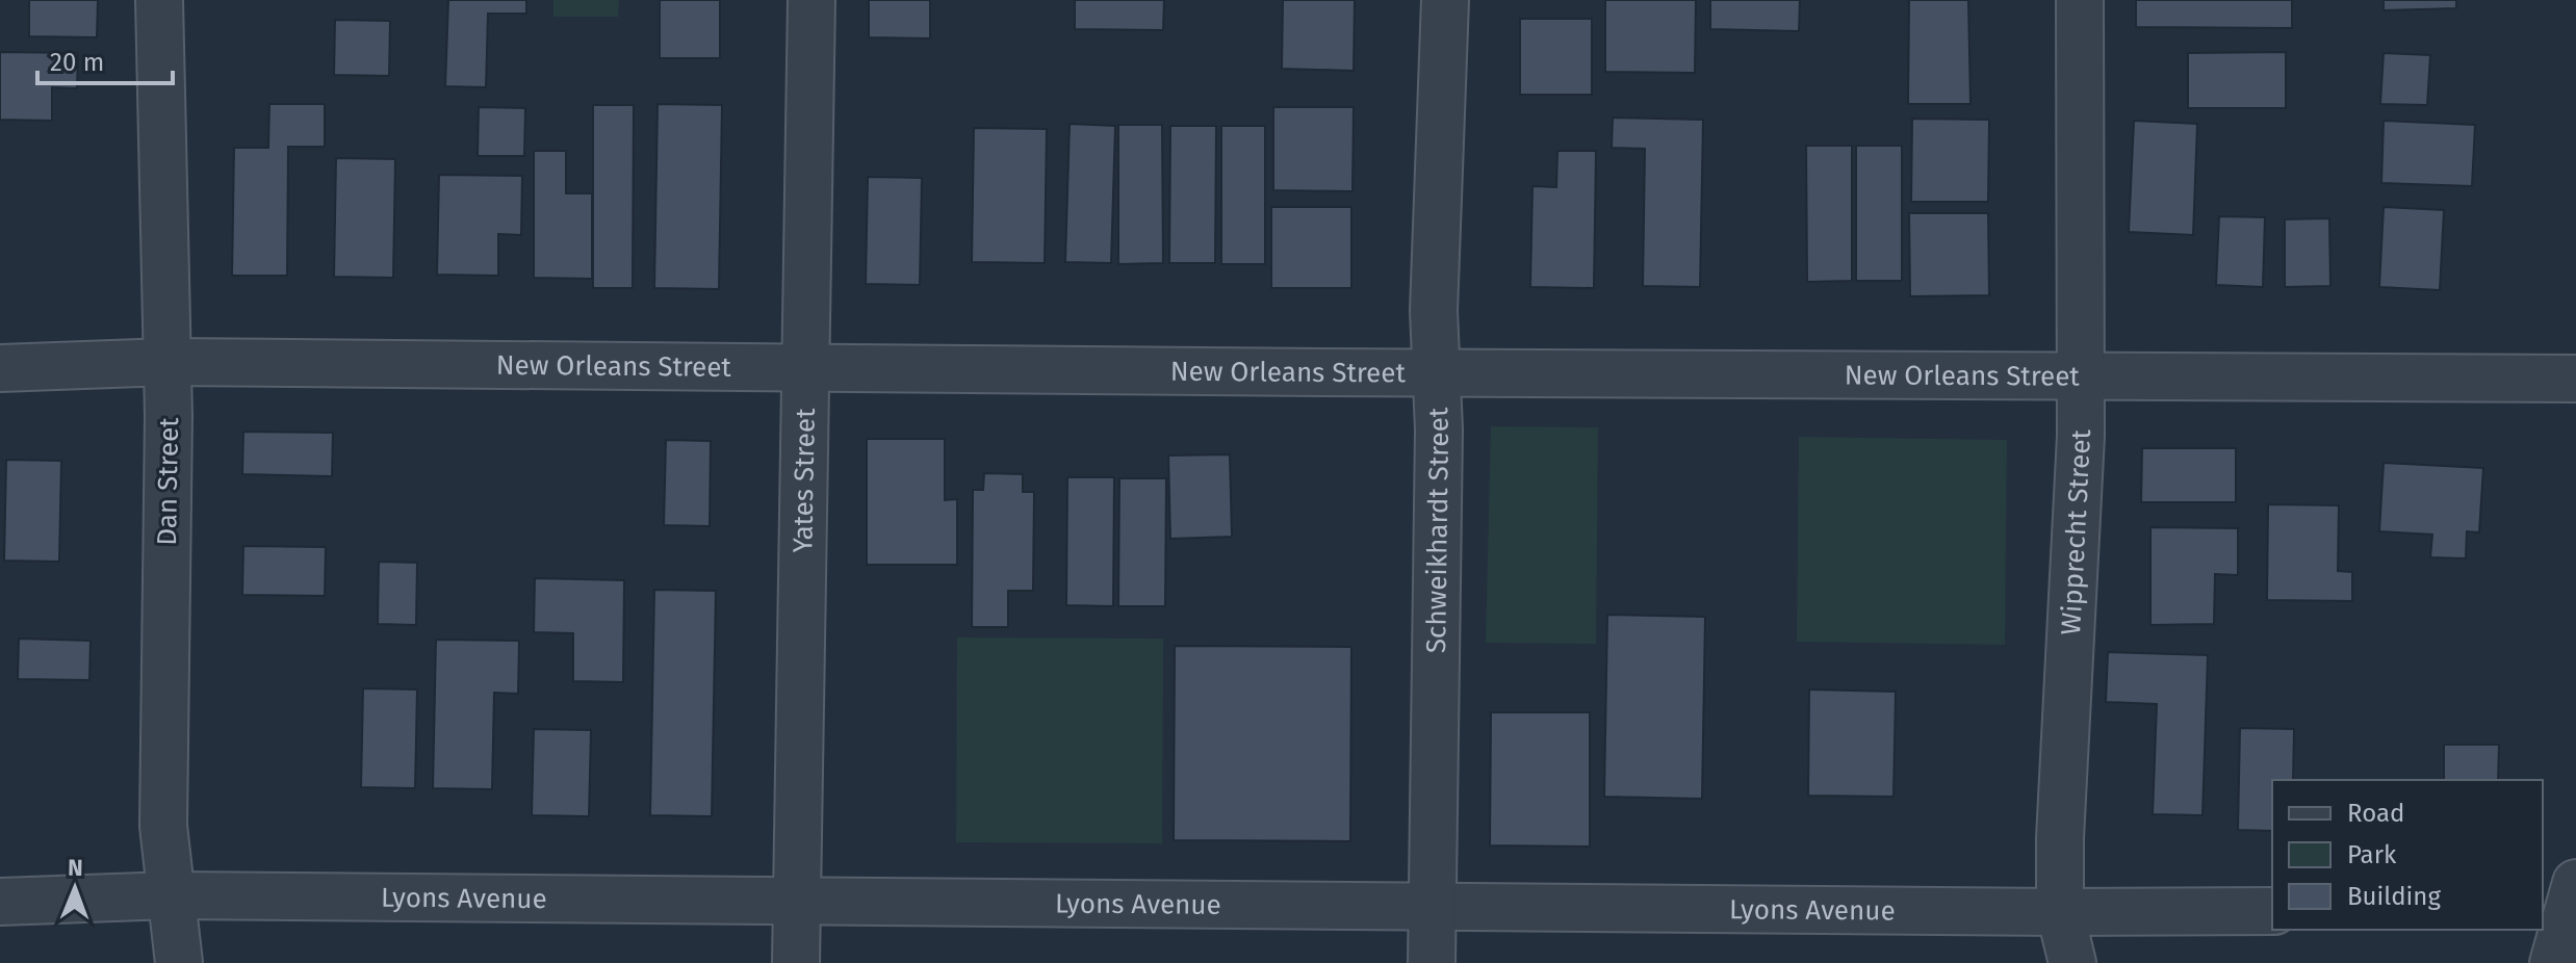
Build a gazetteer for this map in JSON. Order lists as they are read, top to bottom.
{
  "streets": {
    "street": [
      "New Orleans Street",
      "Dan Street",
      "Yates Street",
      "Schweikhardt Street",
      "Wipprecht Street",
      "Lyons Avenue"
    ]
  },
  "crossings": [
    ["New Orleans Street", "Dan Street"],
    ["New Orleans Street", "Yates Street"],
    ["New Orleans Street", "Schweikhardt Street"],
    ["New Orleans Street", "Wipprecht Street"],
    ["Dan Street", "Lyons Avenue"],
    ["Yates Street", "Lyons Avenue"],
    ["Schweikhardt Street", "Lyons Avenue"],
    ["Wipprecht Street", "Lyons Avenue"]
  ],
  "legend": ["Road", "Park", "Building"],
  "scale_bar": "20 m",
  "north": "top"
}
